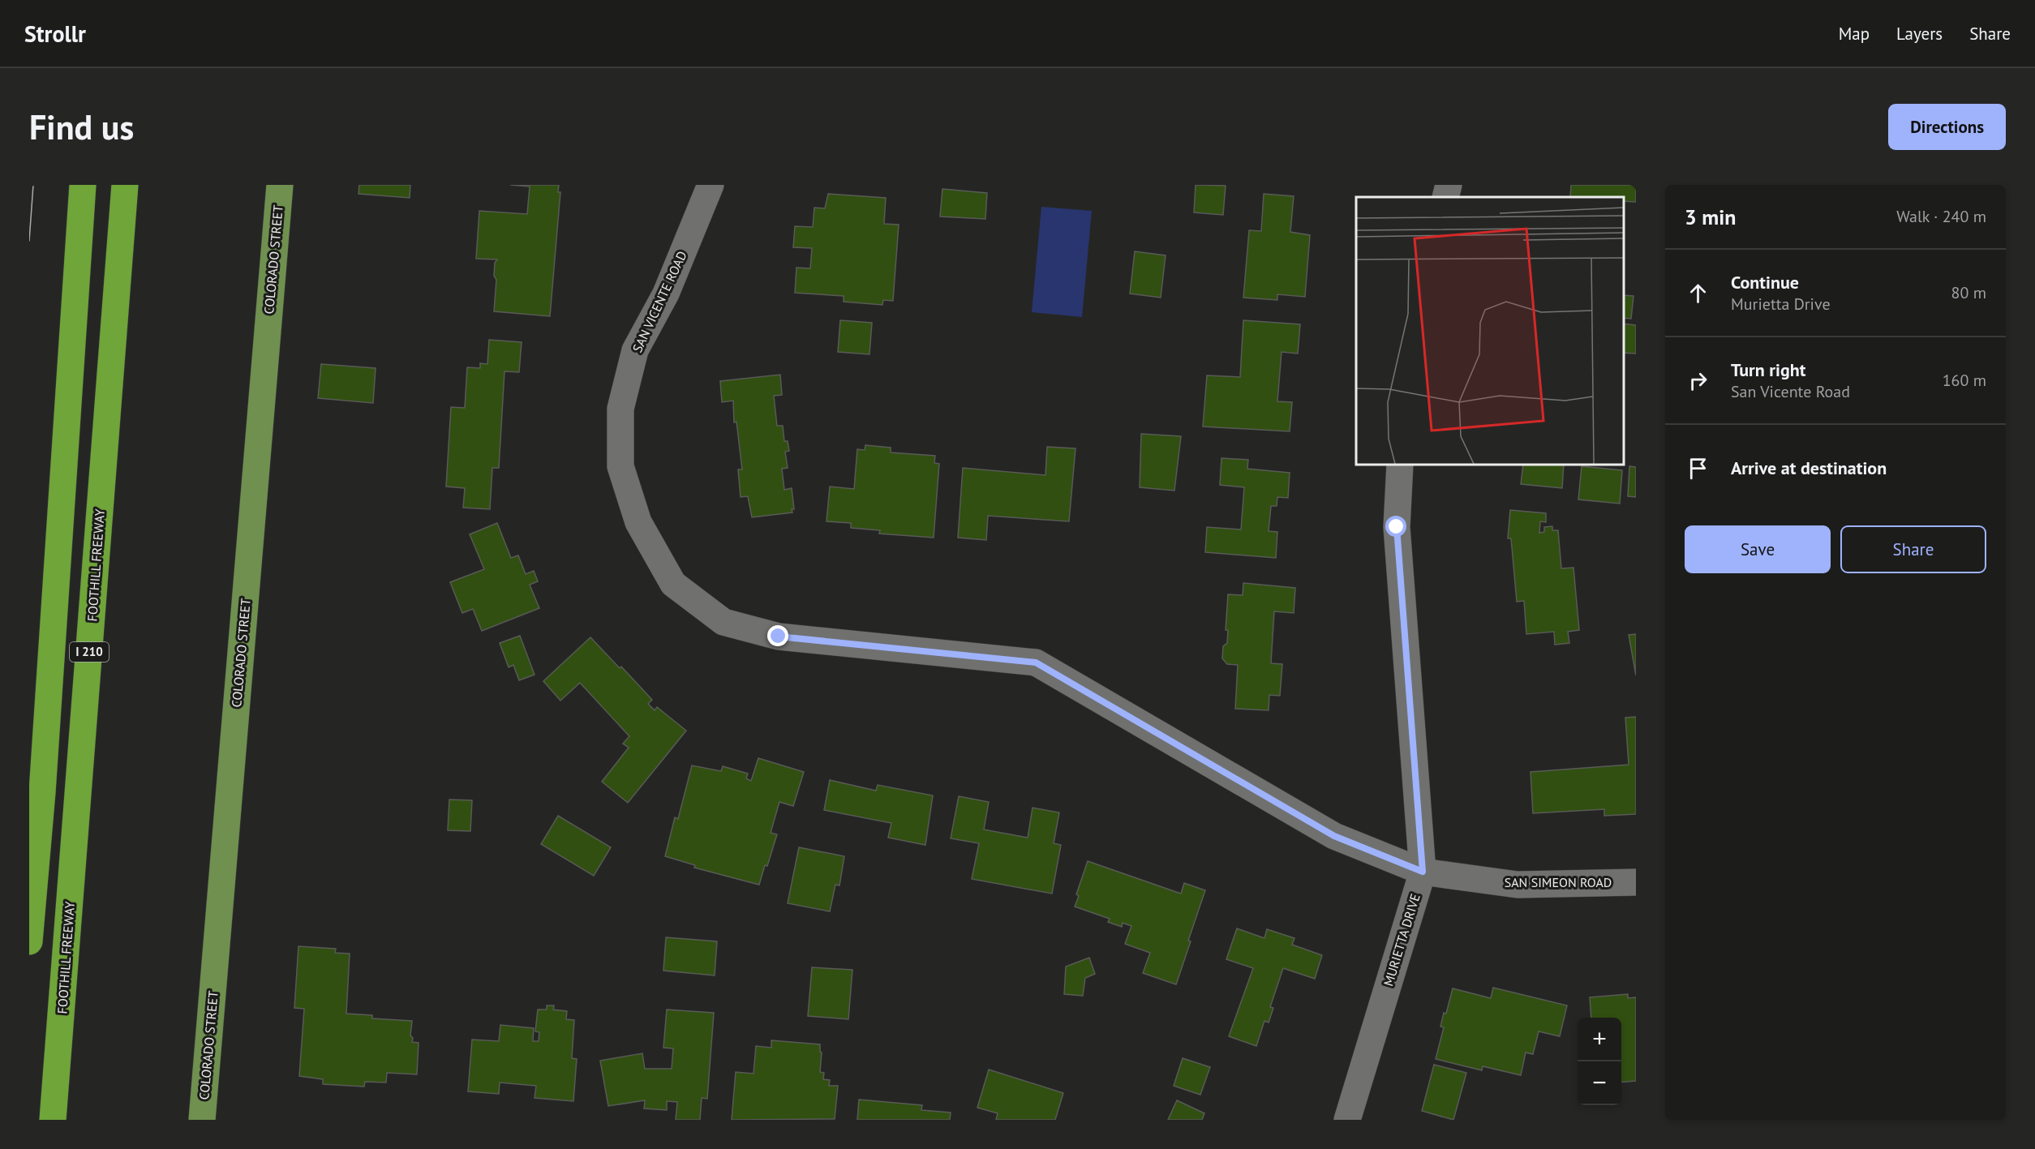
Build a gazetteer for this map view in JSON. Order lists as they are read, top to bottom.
{
  "streets": {
    "highway": ["FOOTHILL FREEWAY", "I 210"],
    "main road": ["COLORADO STREET"],
    "street": ["SAN VICENTE ROAD", "SAN SIMEON ROAD", "MURIETTA DRIVE"]
  },
  "crossings": [
    ["SAN VICENTE ROAD", "SAN SIMEON ROAD"],
    ["SAN VICENTE ROAD", "MURIETTA DRIVE"],
    ["SAN SIMEON ROAD", "MURIETTA DRIVE"]
  ],
  "page": {
    "header": "Strollr",
    "nav": ["Map", "Layers", "Share"],
    "buttons": [
      "Directions",
      ["Save", "Share"]
    ],
    "title": "Find us",
    "heading": ["3 min", "Walk · 240 m"],
    "list": [
      ["Continue", "Murietta Drive", "80 m"],
      ["Turn right", "San Vicente Road", "160 m"],
      "Arrive at destination"
    ],
    "map_buttons": ["+", "−"]
  }
}
